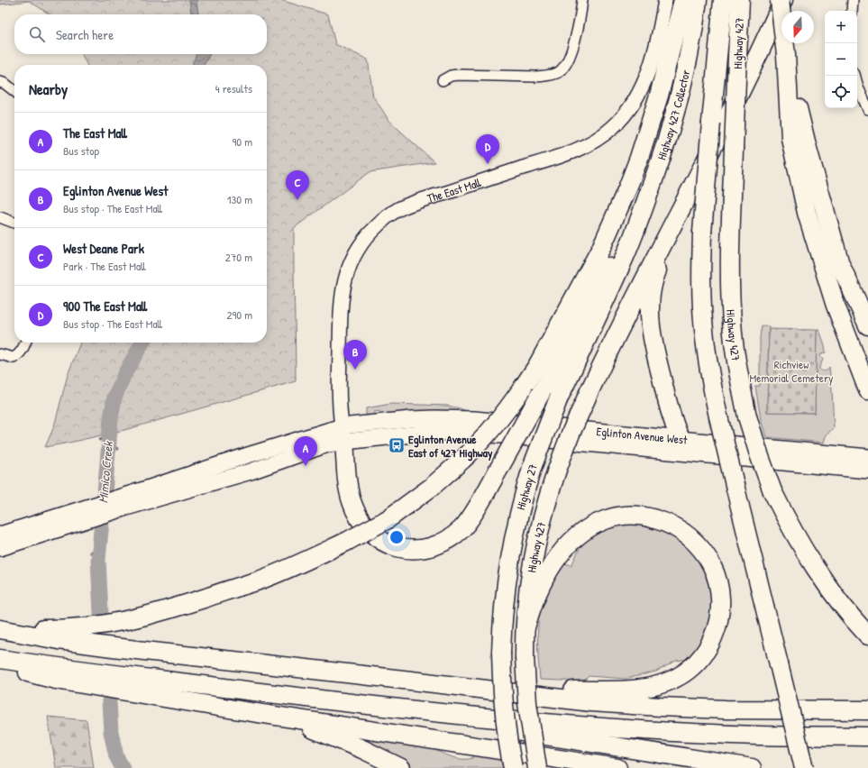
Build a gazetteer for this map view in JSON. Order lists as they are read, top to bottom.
{
  "streets": {
    "highway": ["Highway 427", "Highway 427 Collector", "Highway 27"],
    "main road": ["The East Mall", "Eglinton Avenue West"]
  },
  "crossings": [
    ["Highway 427 Collector", "Highway 27"],
    ["The East Mall", "Eglinton Avenue West"]
  ],
  "water": ["Mimico Creek"],
  "parks": ["Richview Memorial Cemetery"],
  "places": {
    "bus stop": ["Eglinton Avenue East of 427 Highway"]
  },
  "north": "bottom",
  "page": {
    "map_buttons": ["+", "−"],
    "search": "Search here",
    "heading": ["Nearby", "4 results"],
    "list": [
      {
        "mark": "A",
        "name": "The East Mall",
        "note": "Bus stop",
        "value": "90 m"
      },
      {
        "mark": "B",
        "name": "Eglinton Avenue West",
        "note": "Bus stop · The East Mall",
        "value": "130 m"
      },
      {
        "mark": "C",
        "name": "West Deane Park",
        "note": "Park · The East Mall",
        "value": "270 m"
      },
      {
        "mark": "D",
        "name": "900 The East Mall",
        "note": "Bus stop · The East Mall",
        "value": "290 m"
      }
    ],
    "pins": [
      "D",
      "C",
      "B",
      "A"
    ]
  }
}
